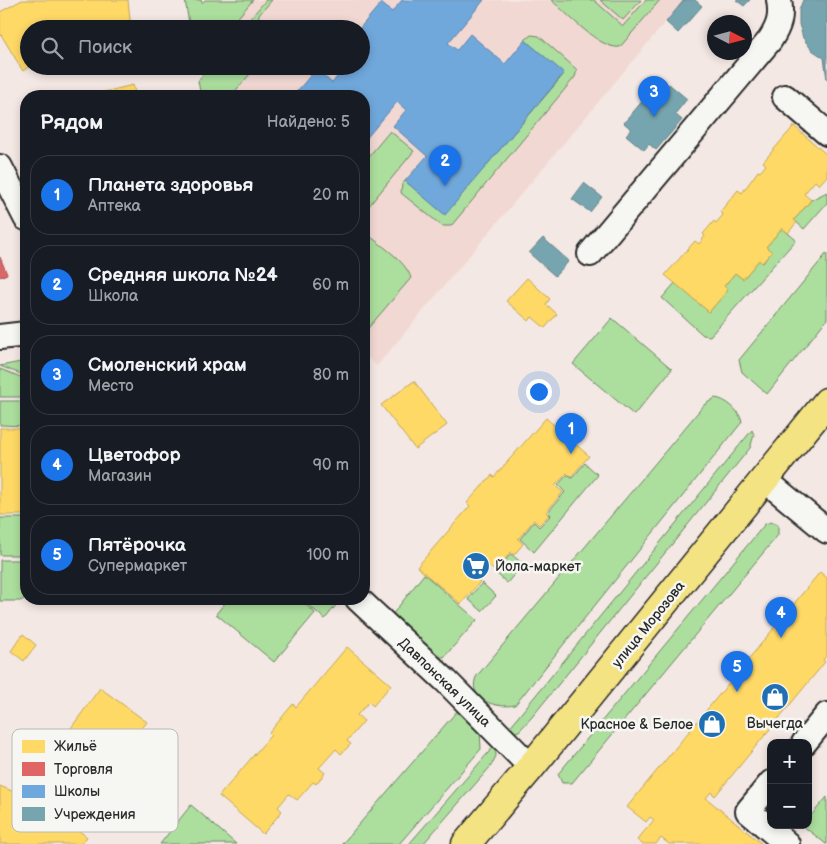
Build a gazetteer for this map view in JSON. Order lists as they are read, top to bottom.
{
  "streets": {
    "main road": ["улица Морозова"],
    "street": ["Давпонская улица"]
  },
  "crossings": [
    ["улица Морозова", "Давпонская улица"]
  ],
  "places": {
    "supermarket": ["Йола-маркет"],
    "shop": ["Вычегда", "Красное & Белое"]
  },
  "legend": [
    "Жильё",
    "Торговля",
    "Школы",
    "Учреждения"
  ],
  "north": "right",
  "page": {
    "search": "Поиск",
    "pins": [
      "3",
      "2",
      "1",
      "4",
      "5"
    ],
    "heading": ["Рядом", "Найдено: 5"],
    "list": [
      {
        "mark": "1",
        "name": "Планета здоровья",
        "note": "Аптека",
        "value": "20 m"
      },
      {
        "mark": "2",
        "name": "Средняя школа №24",
        "note": "Школа",
        "value": "60 m"
      },
      {
        "mark": "3",
        "name": "Смоленский храм",
        "note": "Место",
        "value": "80 m"
      },
      {
        "mark": "4",
        "name": "Цветофор",
        "note": "Магазин",
        "value": "90 m"
      },
      {
        "mark": "5",
        "name": "Пятёрочка",
        "note": "Супермаркет",
        "value": "100 m"
      }
    ],
    "map_buttons": ["+", "−"]
  }
}
